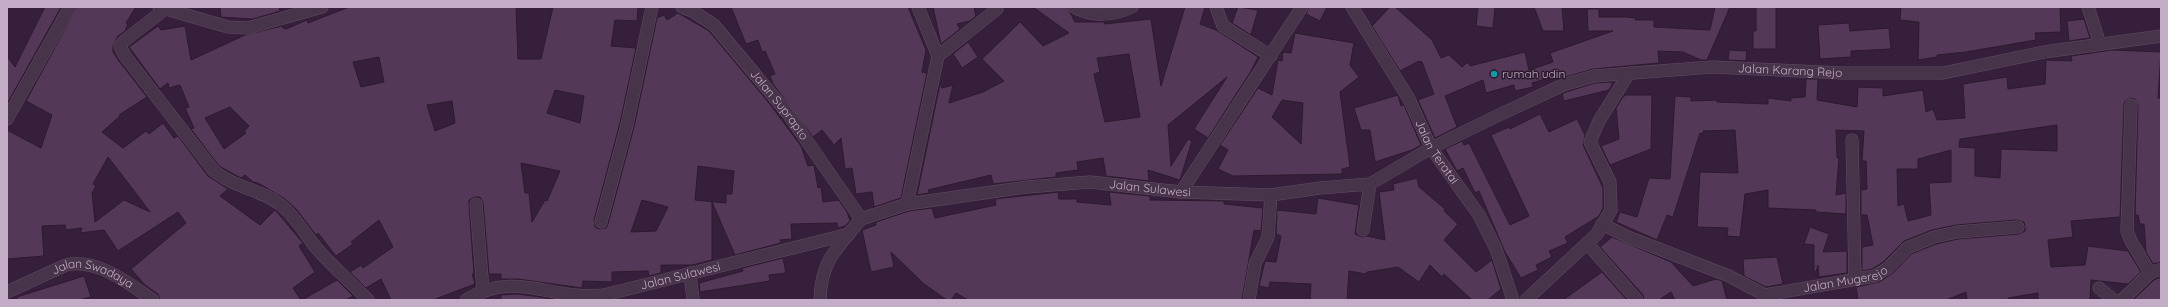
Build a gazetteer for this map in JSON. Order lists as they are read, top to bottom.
{
  "streets": {
    "street": [
      "Jalan Karang Rejo",
      "Jalan Suprapto",
      "Jalan Teratai",
      "Jalan Sulawesi",
      "Jalan Mugerejo",
      "Jalan Swadaya"
    ]
  },
  "crossings": [
    ["Jalan Karang Rejo", "Jalan Teratai"],
    ["Jalan Karang Rejo", "Jalan Sulawesi"],
    ["Jalan Suprapto", "Jalan Sulawesi"],
    ["Jalan Teratai", "Jalan Sulawesi"]
  ],
  "places": ["rumah udin"]
}
